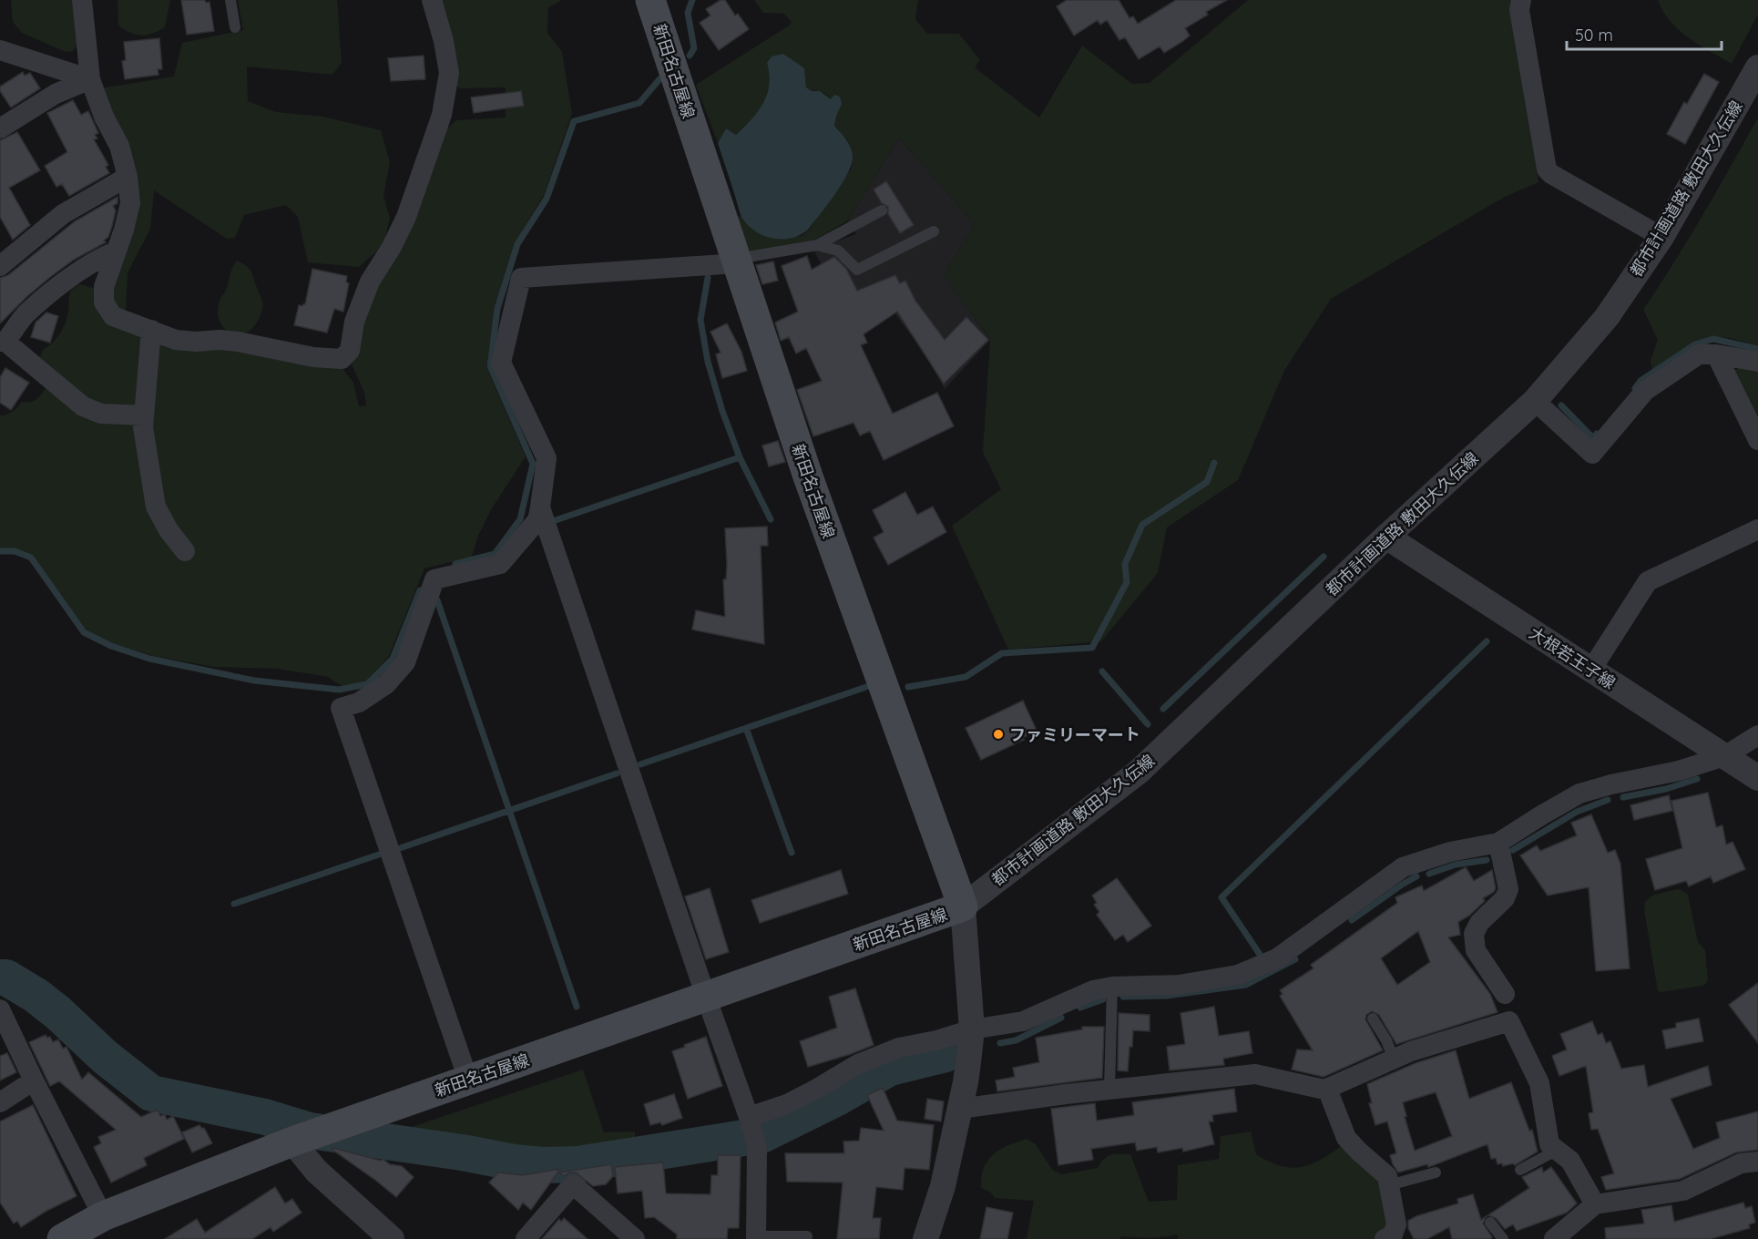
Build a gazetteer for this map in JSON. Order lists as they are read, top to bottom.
{
  "streets": {
    "main road": ["新田名古屋線"],
    "street": ["都市計画道路 敷田大久伝線", "大根若王子線"]
  },
  "crossings": [
    ["新田名古屋線", "都市計画道路 敷田大久伝線"],
    ["都市計画道路 敷田大久伝線", "大根若王子線"]
  ],
  "places": ["ファミリーマート"],
  "scale_bar": "50 m"
}
